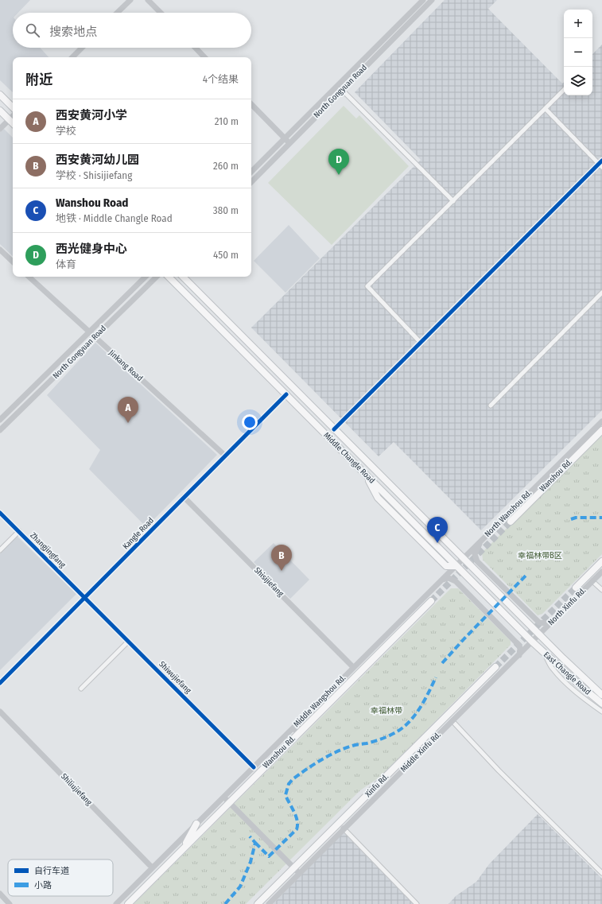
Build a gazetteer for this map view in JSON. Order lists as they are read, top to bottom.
{
  "streets": {
    "main road": [
      "North Gongyuan Road",
      "Jinkang Road",
      "Middle Changle Road",
      "Wanshou Rd.",
      "North Wanshou Rd.",
      "Kangle Road",
      "Zhangjingfang",
      "Shisijiefang",
      "North Xinfu Rd.",
      "East Changle Road",
      "Shiwujiefang",
      "Middle Wangshou Rd.",
      "Middle Xinfu Rd.",
      "Xinfu Rd.",
      "Shiliujiefang"
    ]
  },
  "crossings": [
    ["North Gongyuan Road", "Jinkang Road"],
    ["Jinkang Road", "Kangle Road"],
    ["Middle Changle Road", "North Wanshou Rd."],
    ["Middle Changle Road", "Kangle Road"],
    ["Middle Changle Road", "North Xinfu Rd."],
    ["Middle Changle Road", "East Changle Road"],
    ["Middle Changle Road", "Middle Wangshou Rd."],
    ["Middle Changle Road", "Middle Xinfu Rd."],
    ["North Wanshou Rd.", "Middle Wangshou Rd."],
    ["Kangle Road", "Zhangjingfang"],
    ["Kangle Road", "Shisijiefang"],
    ["Kangle Road", "Shiwujiefang"],
    ["Zhangjingfang", "Shiwujiefang"],
    ["Shisijiefang", "Middle Wangshou Rd."],
    ["North Xinfu Rd.", "East Changle Road"],
    ["North Xinfu Rd.", "Middle Xinfu Rd."],
    ["East Changle Road", "Middle Xinfu Rd."],
    ["Shiwujiefang", "Middle Wangshou Rd."],
    ["Middle Wangshou Rd.", "Shiliujiefang"]
  ],
  "parks": ["幸福林带B区", "幸福林带"],
  "legend": ["自行车道", "小路"],
  "page": {
    "map_buttons": ["+", "−"],
    "search": "搜索地点",
    "heading": ["附近", "4个结果"],
    "list": [
      {
        "mark": "A",
        "name": "西安黄河小学",
        "note": "学校",
        "value": "210 m"
      },
      {
        "mark": "B",
        "name": "西安黄河幼儿园",
        "note": "学校 · Shisijiefang",
        "value": "260 m"
      },
      {
        "mark": "C",
        "name": "Wanshou Road",
        "note": "地铁 · Middle Changle Road",
        "value": "380 m"
      },
      {
        "mark": "D",
        "name": "西光健身中心",
        "note": "体育",
        "value": "450 m"
      }
    ],
    "pins": [
      "D",
      "A",
      "C",
      "B"
    ]
  }
}
